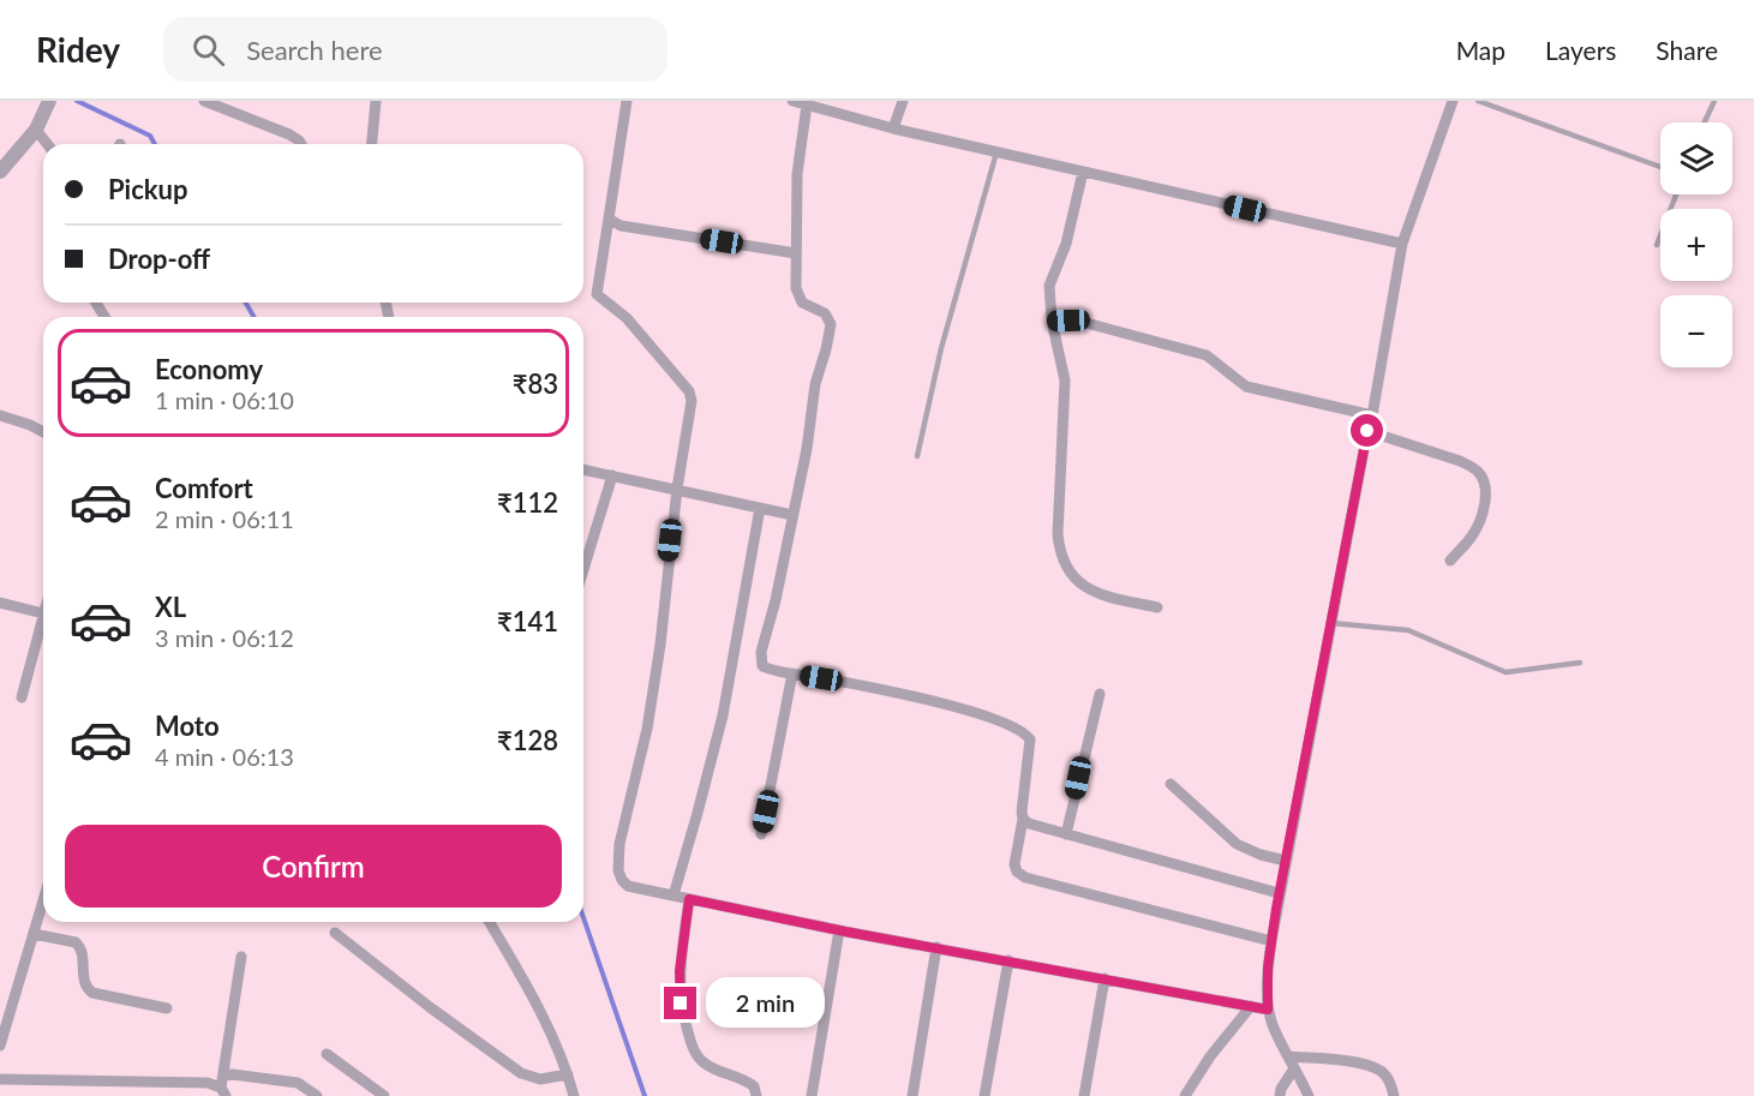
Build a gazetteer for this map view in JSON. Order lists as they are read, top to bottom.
{
  "page": {
    "header": "Ridey",
    "search": "Search here",
    "nav": ["Map", "Layers", "Share"],
    "map_buttons": ["+", "−"],
    "banner": ["Pickup", "Drop-off"],
    "list": [
      {
        "name": "Economy",
        "note": "1 min · 06:10",
        "value": "₹83"
      },
      {
        "name": "Comfort",
        "note": "2 min · 06:11",
        "value": "₹112"
      },
      {
        "name": "XL",
        "note": "3 min · 06:12",
        "value": "₹141"
      },
      {
        "name": "Moto",
        "note": "4 min · 06:13",
        "value": "₹128"
      }
    ],
    "buttons": "Confirm",
    "bubble": "2 min"
  }
}
